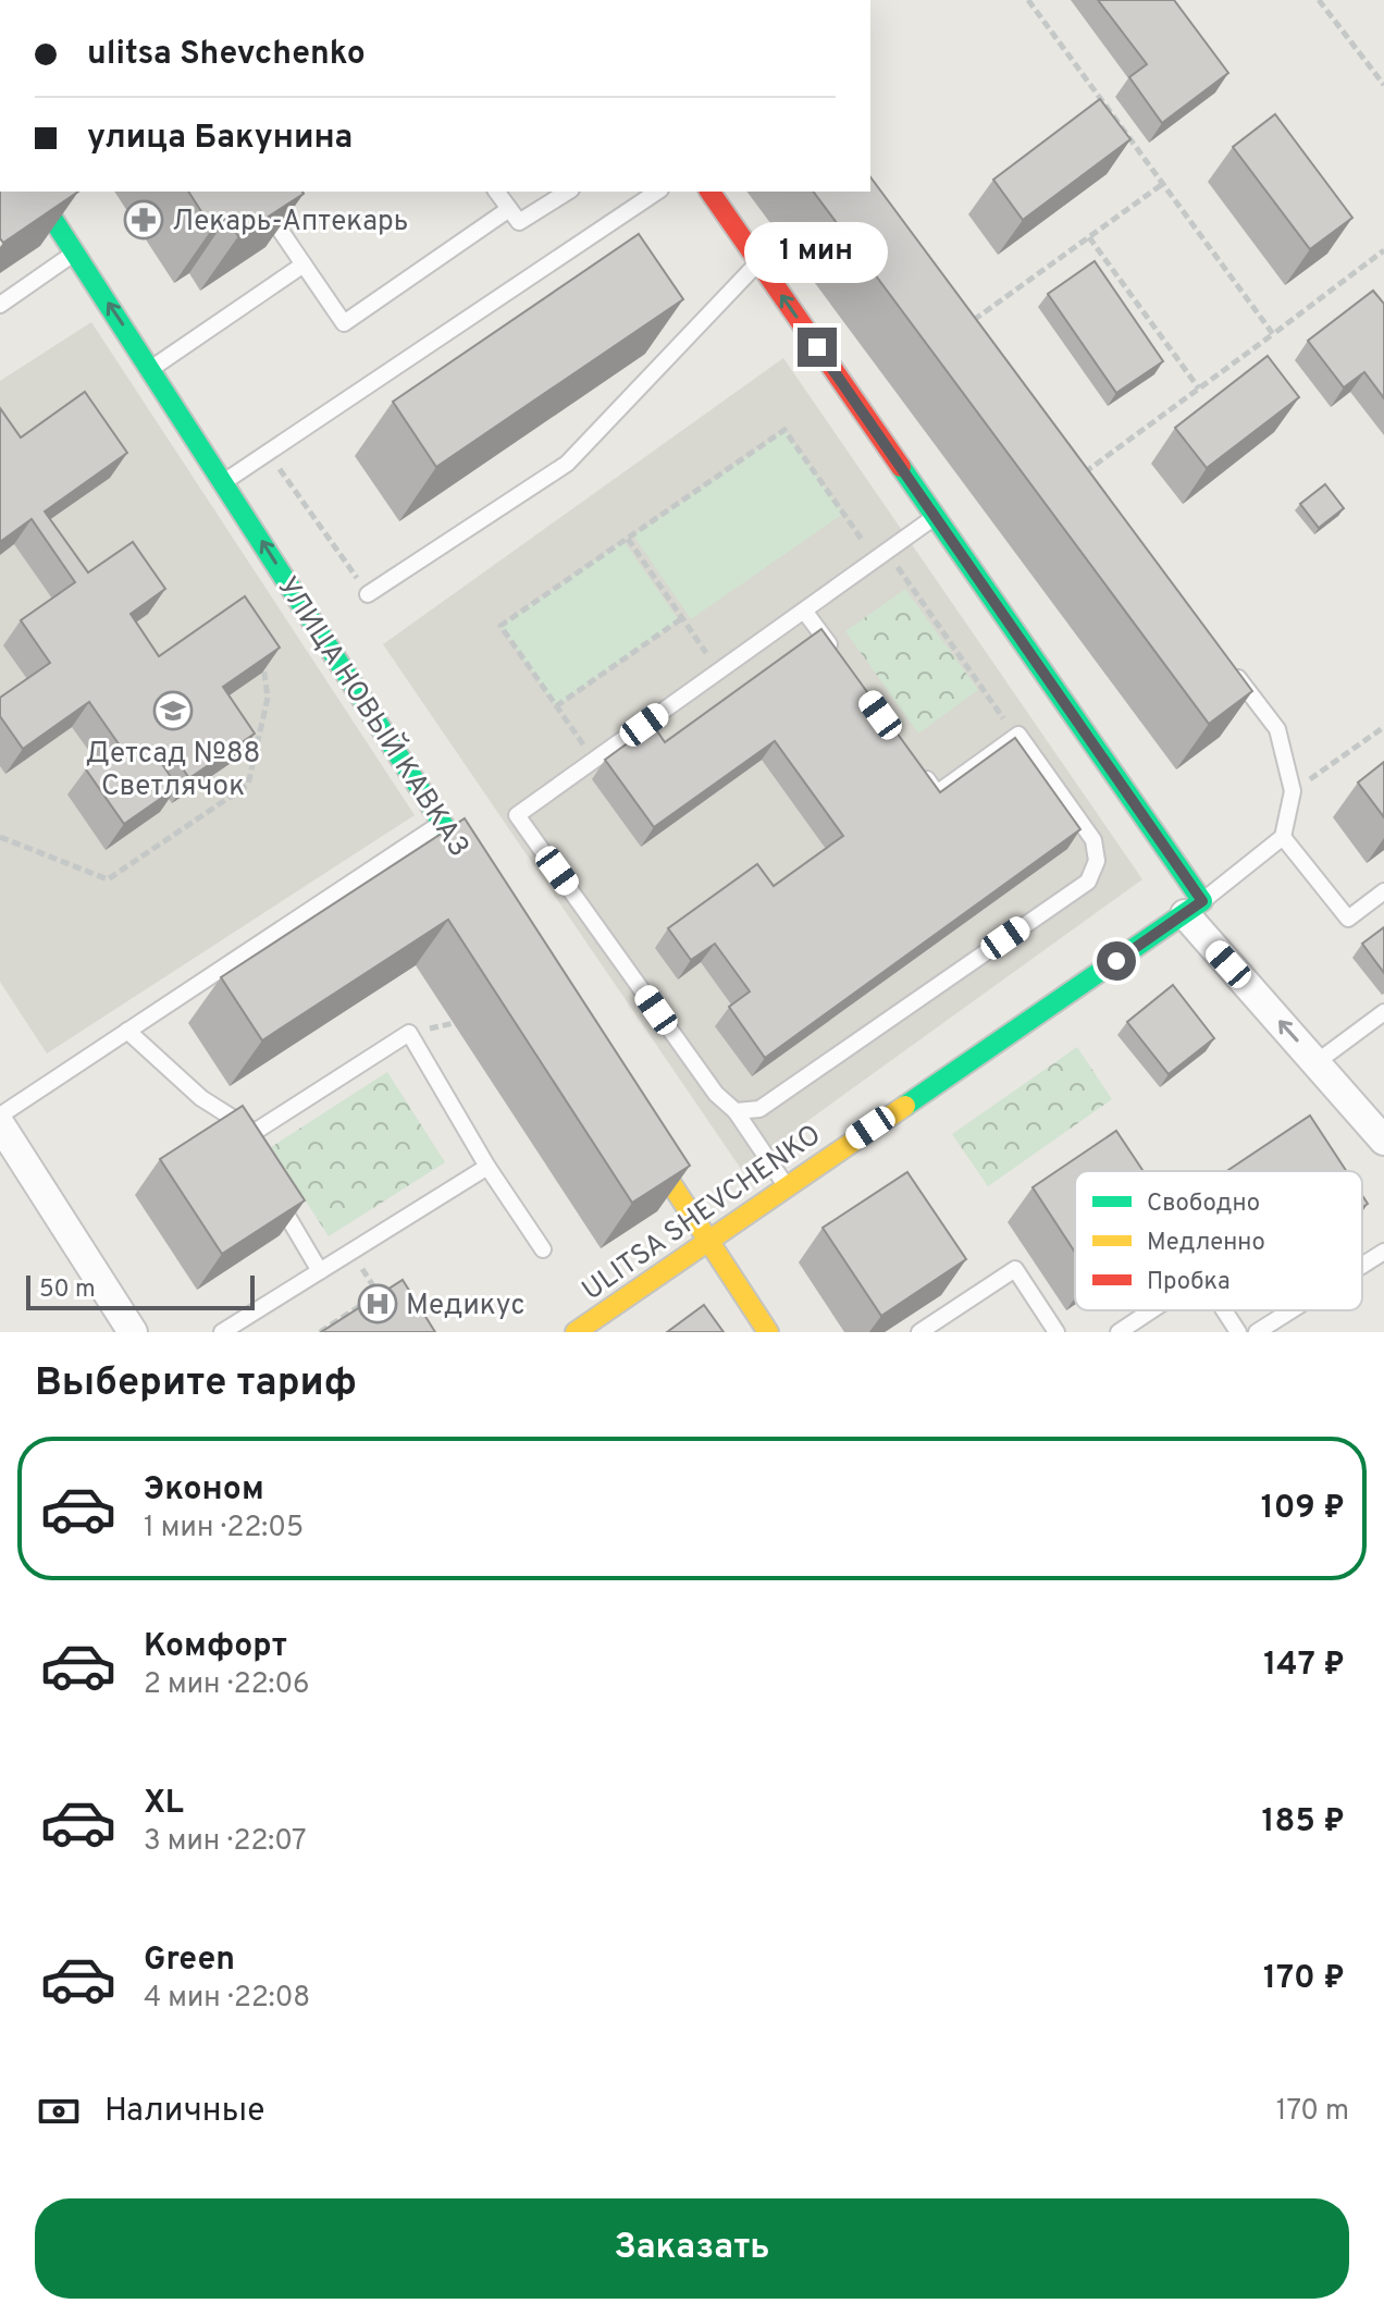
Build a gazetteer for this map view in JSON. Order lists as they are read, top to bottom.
{
  "streets": {
    "street": ["УЛИЦА НОВЫЙ КАВКАЗ", "ULITSA SHEVCHENKO"]
  },
  "one_way": ["УЛИЦА НОВЫЙ КАВКАЗ"],
  "places": {
    "pharmacy": ["Лекарь-Аптекарь"],
    "school or university": ["Детсад №88 Светлячок"],
    "hospital": ["Медикус"]
  },
  "legend": ["Свободно", "Медленно", "Пробка"],
  "scale_bar": "50 m",
  "page": {
    "banner": ["ulitsa Shevchenko", "улица Бакунина"],
    "bubble": "1 мин",
    "scale": "50 m",
    "heading": "Выберите тариф",
    "list": [
      {
        "name": "Эконом",
        "note": "1 мин · 22:05",
        "value": "109 ₽"
      },
      {
        "name": "Комфорт",
        "note": "2 мин · 22:06",
        "value": "147 ₽"
      },
      {
        "name": "XL",
        "note": "3 мин · 22:07",
        "value": "185 ₽"
      },
      {
        "name": "Green",
        "note": "4 мин · 22:08",
        "value": "170 ₽"
      }
    ],
    "pay": ["Наличные", "170 m"],
    "buttons": "Заказать"
  }
}
